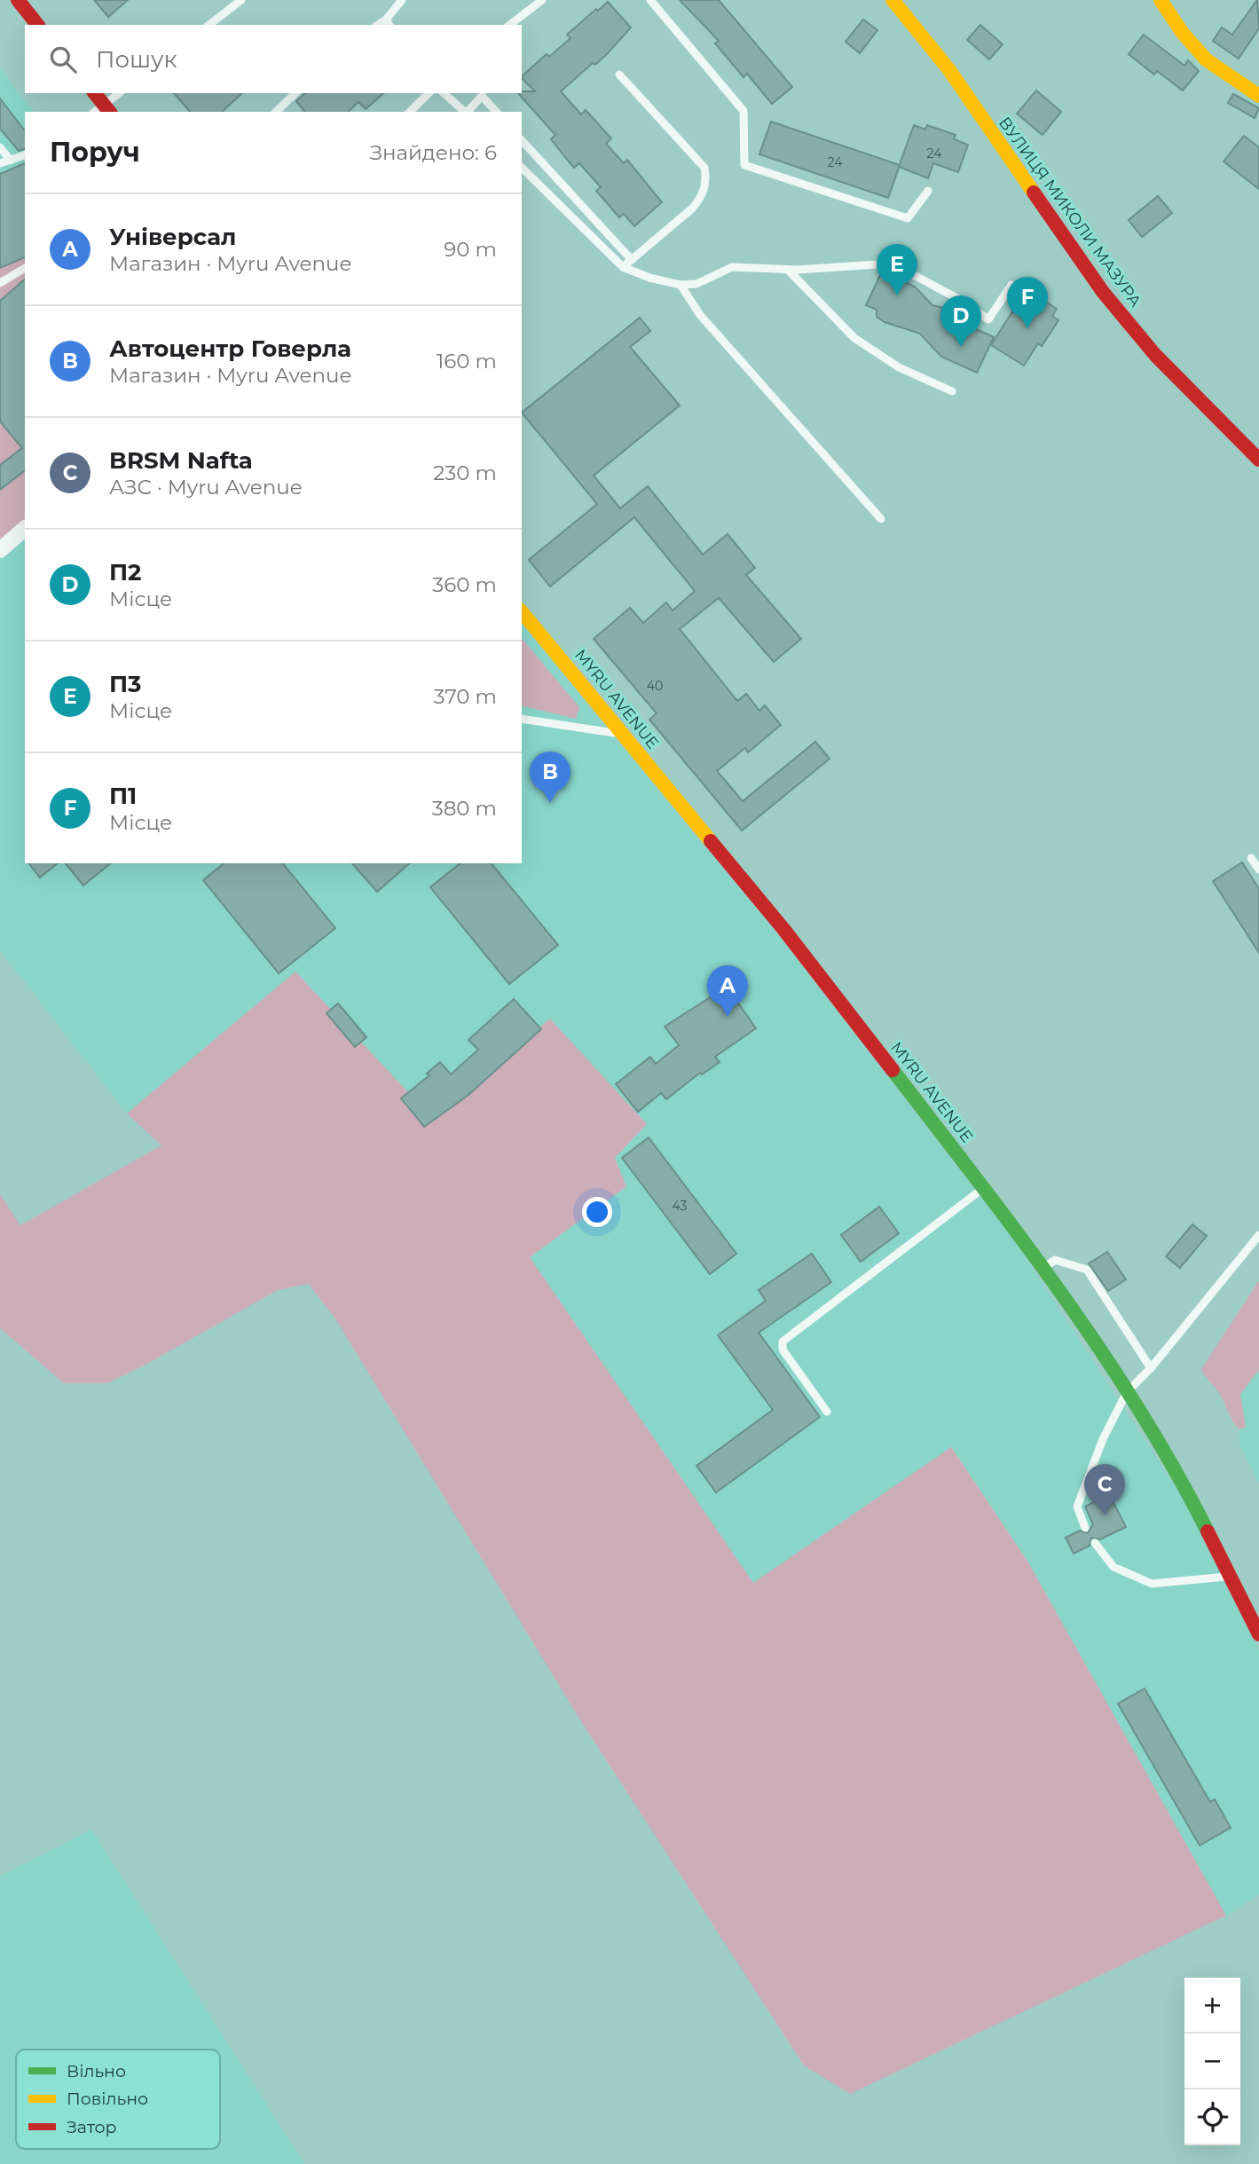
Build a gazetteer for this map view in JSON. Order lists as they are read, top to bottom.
{
  "streets": {
    "main road": ["ВУЛИЦЯ МИКОЛИ МАЗУРА", "MYRU AVENUE"]
  },
  "house_numbers": [
    "24",
    "24",
    "40",
    "43"
  ],
  "legend": ["Вільно", "Повільно", "Затор"],
  "page": {
    "search": "Пошук",
    "heading": ["Поруч", "Знайдено: 6"],
    "list": [
      {
        "mark": "A",
        "name": "Універсал",
        "note": "Магазин · Myru Avenue",
        "value": "90 m"
      },
      {
        "mark": "B",
        "name": "Автоцентр Говерла",
        "note": "Магазин · Myru Avenue",
        "value": "160 m"
      },
      {
        "mark": "C",
        "name": "BRSM Nafta",
        "note": "АЗС · Myru Avenue",
        "value": "230 m"
      },
      {
        "mark": "D",
        "name": "П2",
        "note": "Місце",
        "value": "360 m"
      },
      {
        "mark": "E",
        "name": "П3",
        "note": "Місце",
        "value": "370 m"
      },
      {
        "mark": "F",
        "name": "П1",
        "note": "Місце",
        "value": "380 m"
      }
    ],
    "pins": [
      "E",
      "F",
      "D",
      "B",
      "A",
      "C"
    ],
    "map_buttons": ["+", "−"]
  }
}
